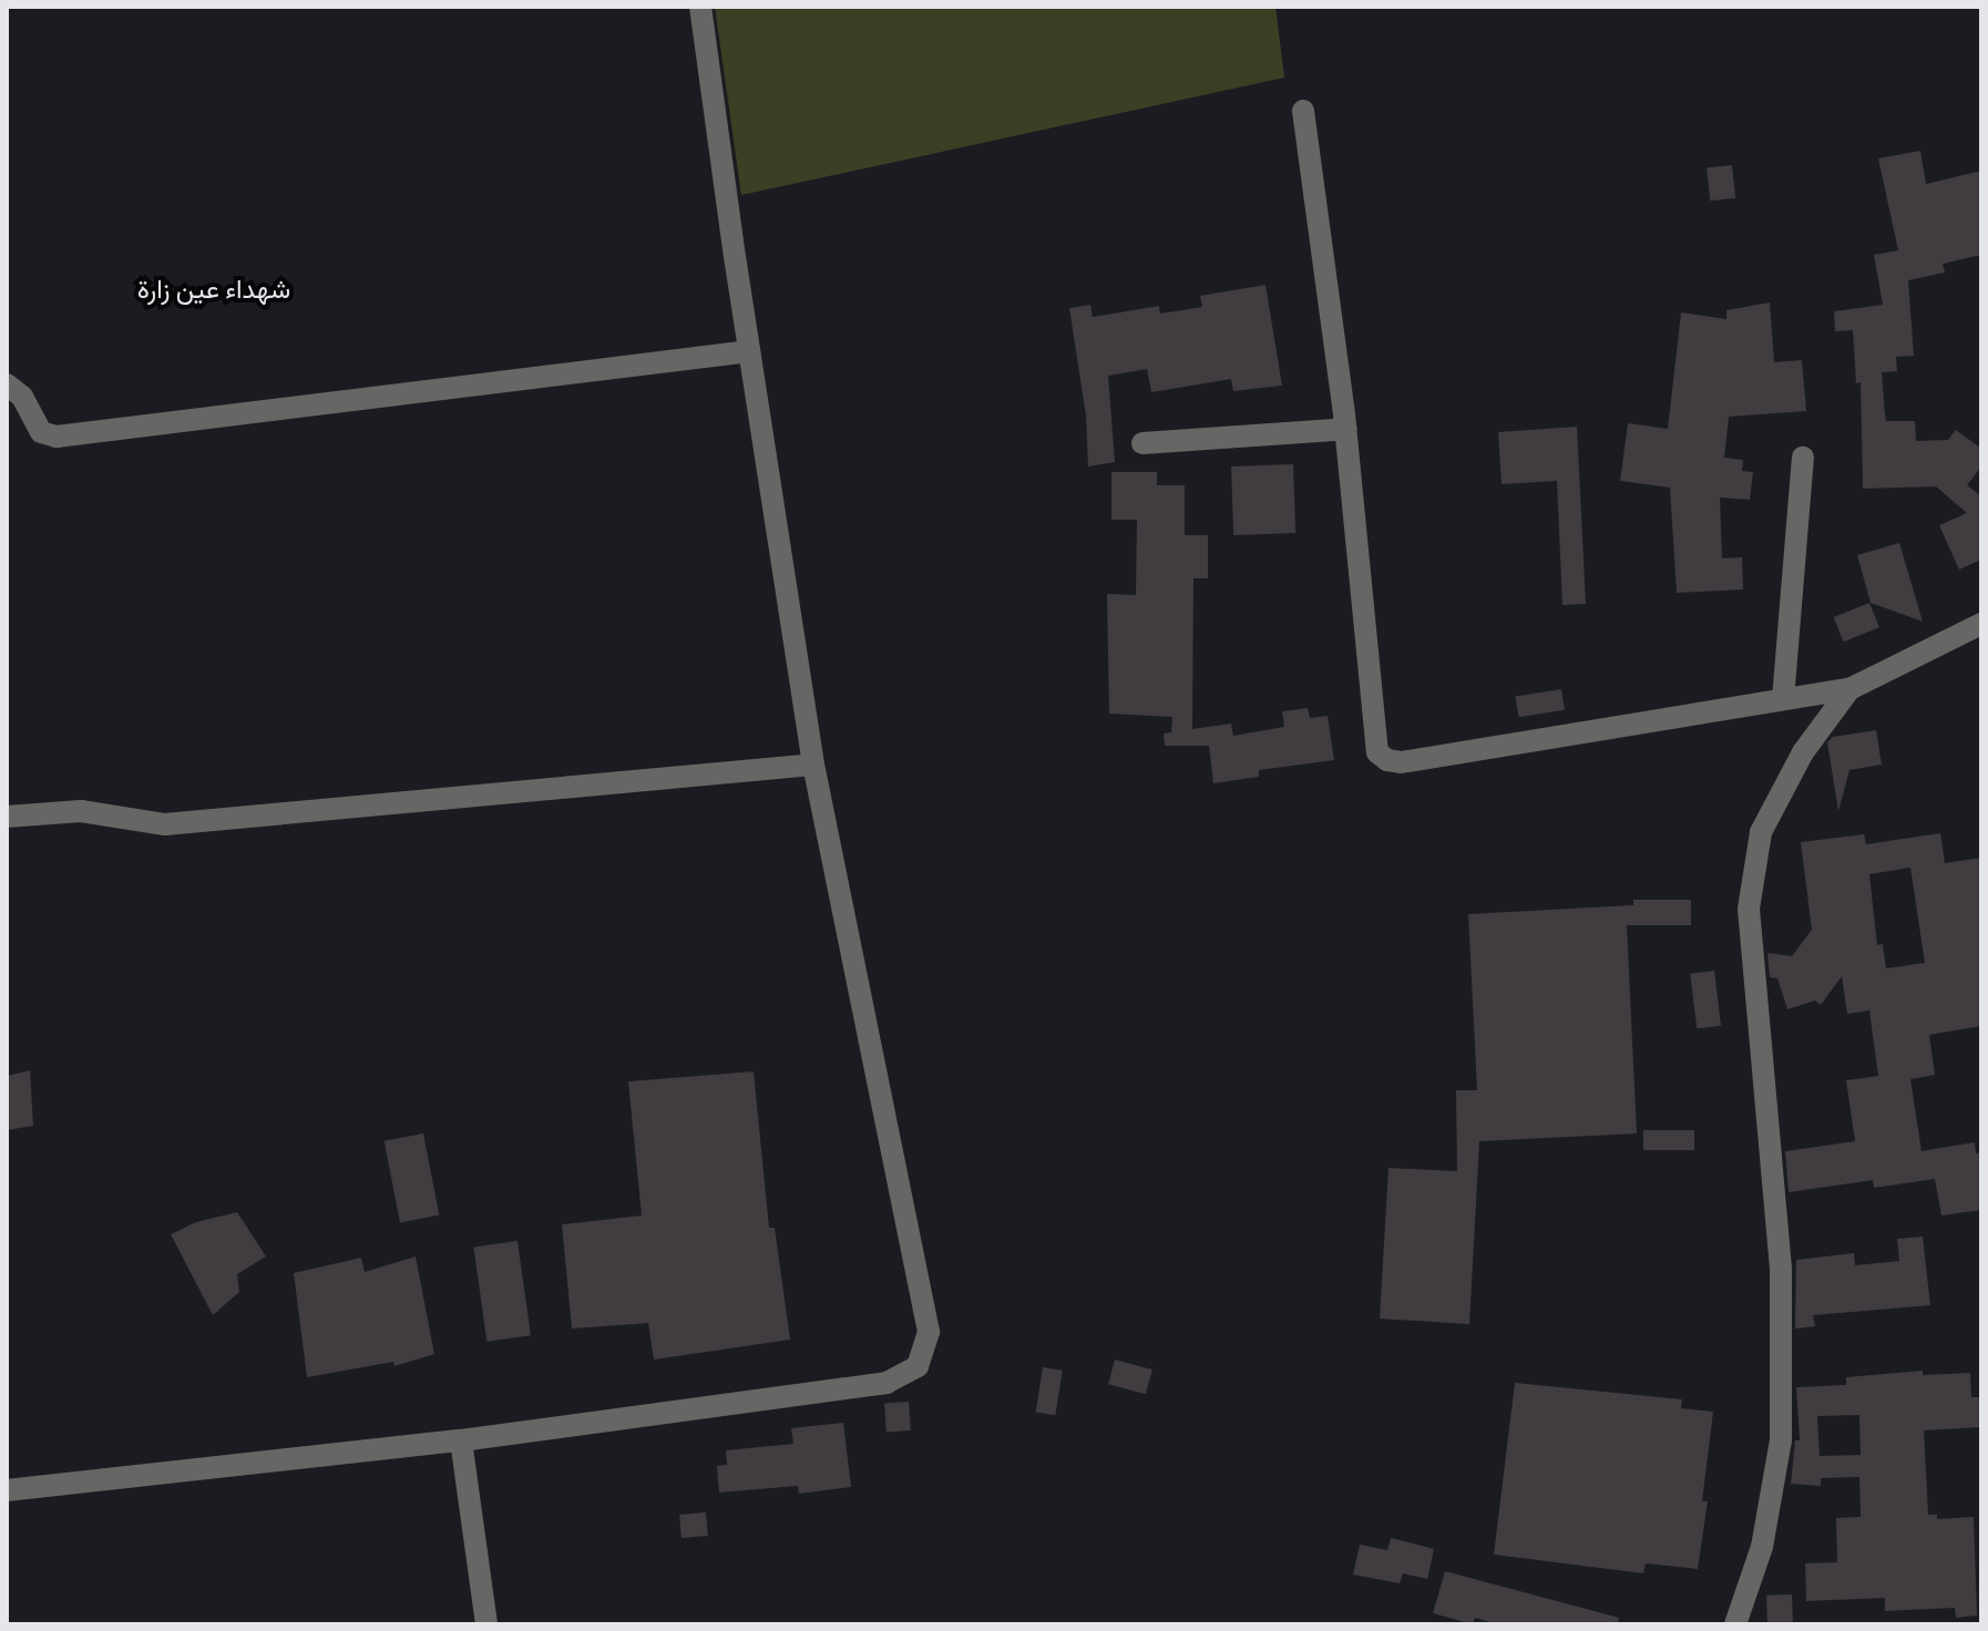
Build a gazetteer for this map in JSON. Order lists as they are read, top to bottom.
{
  "districts": ["شهداء عين زارة"]
}
